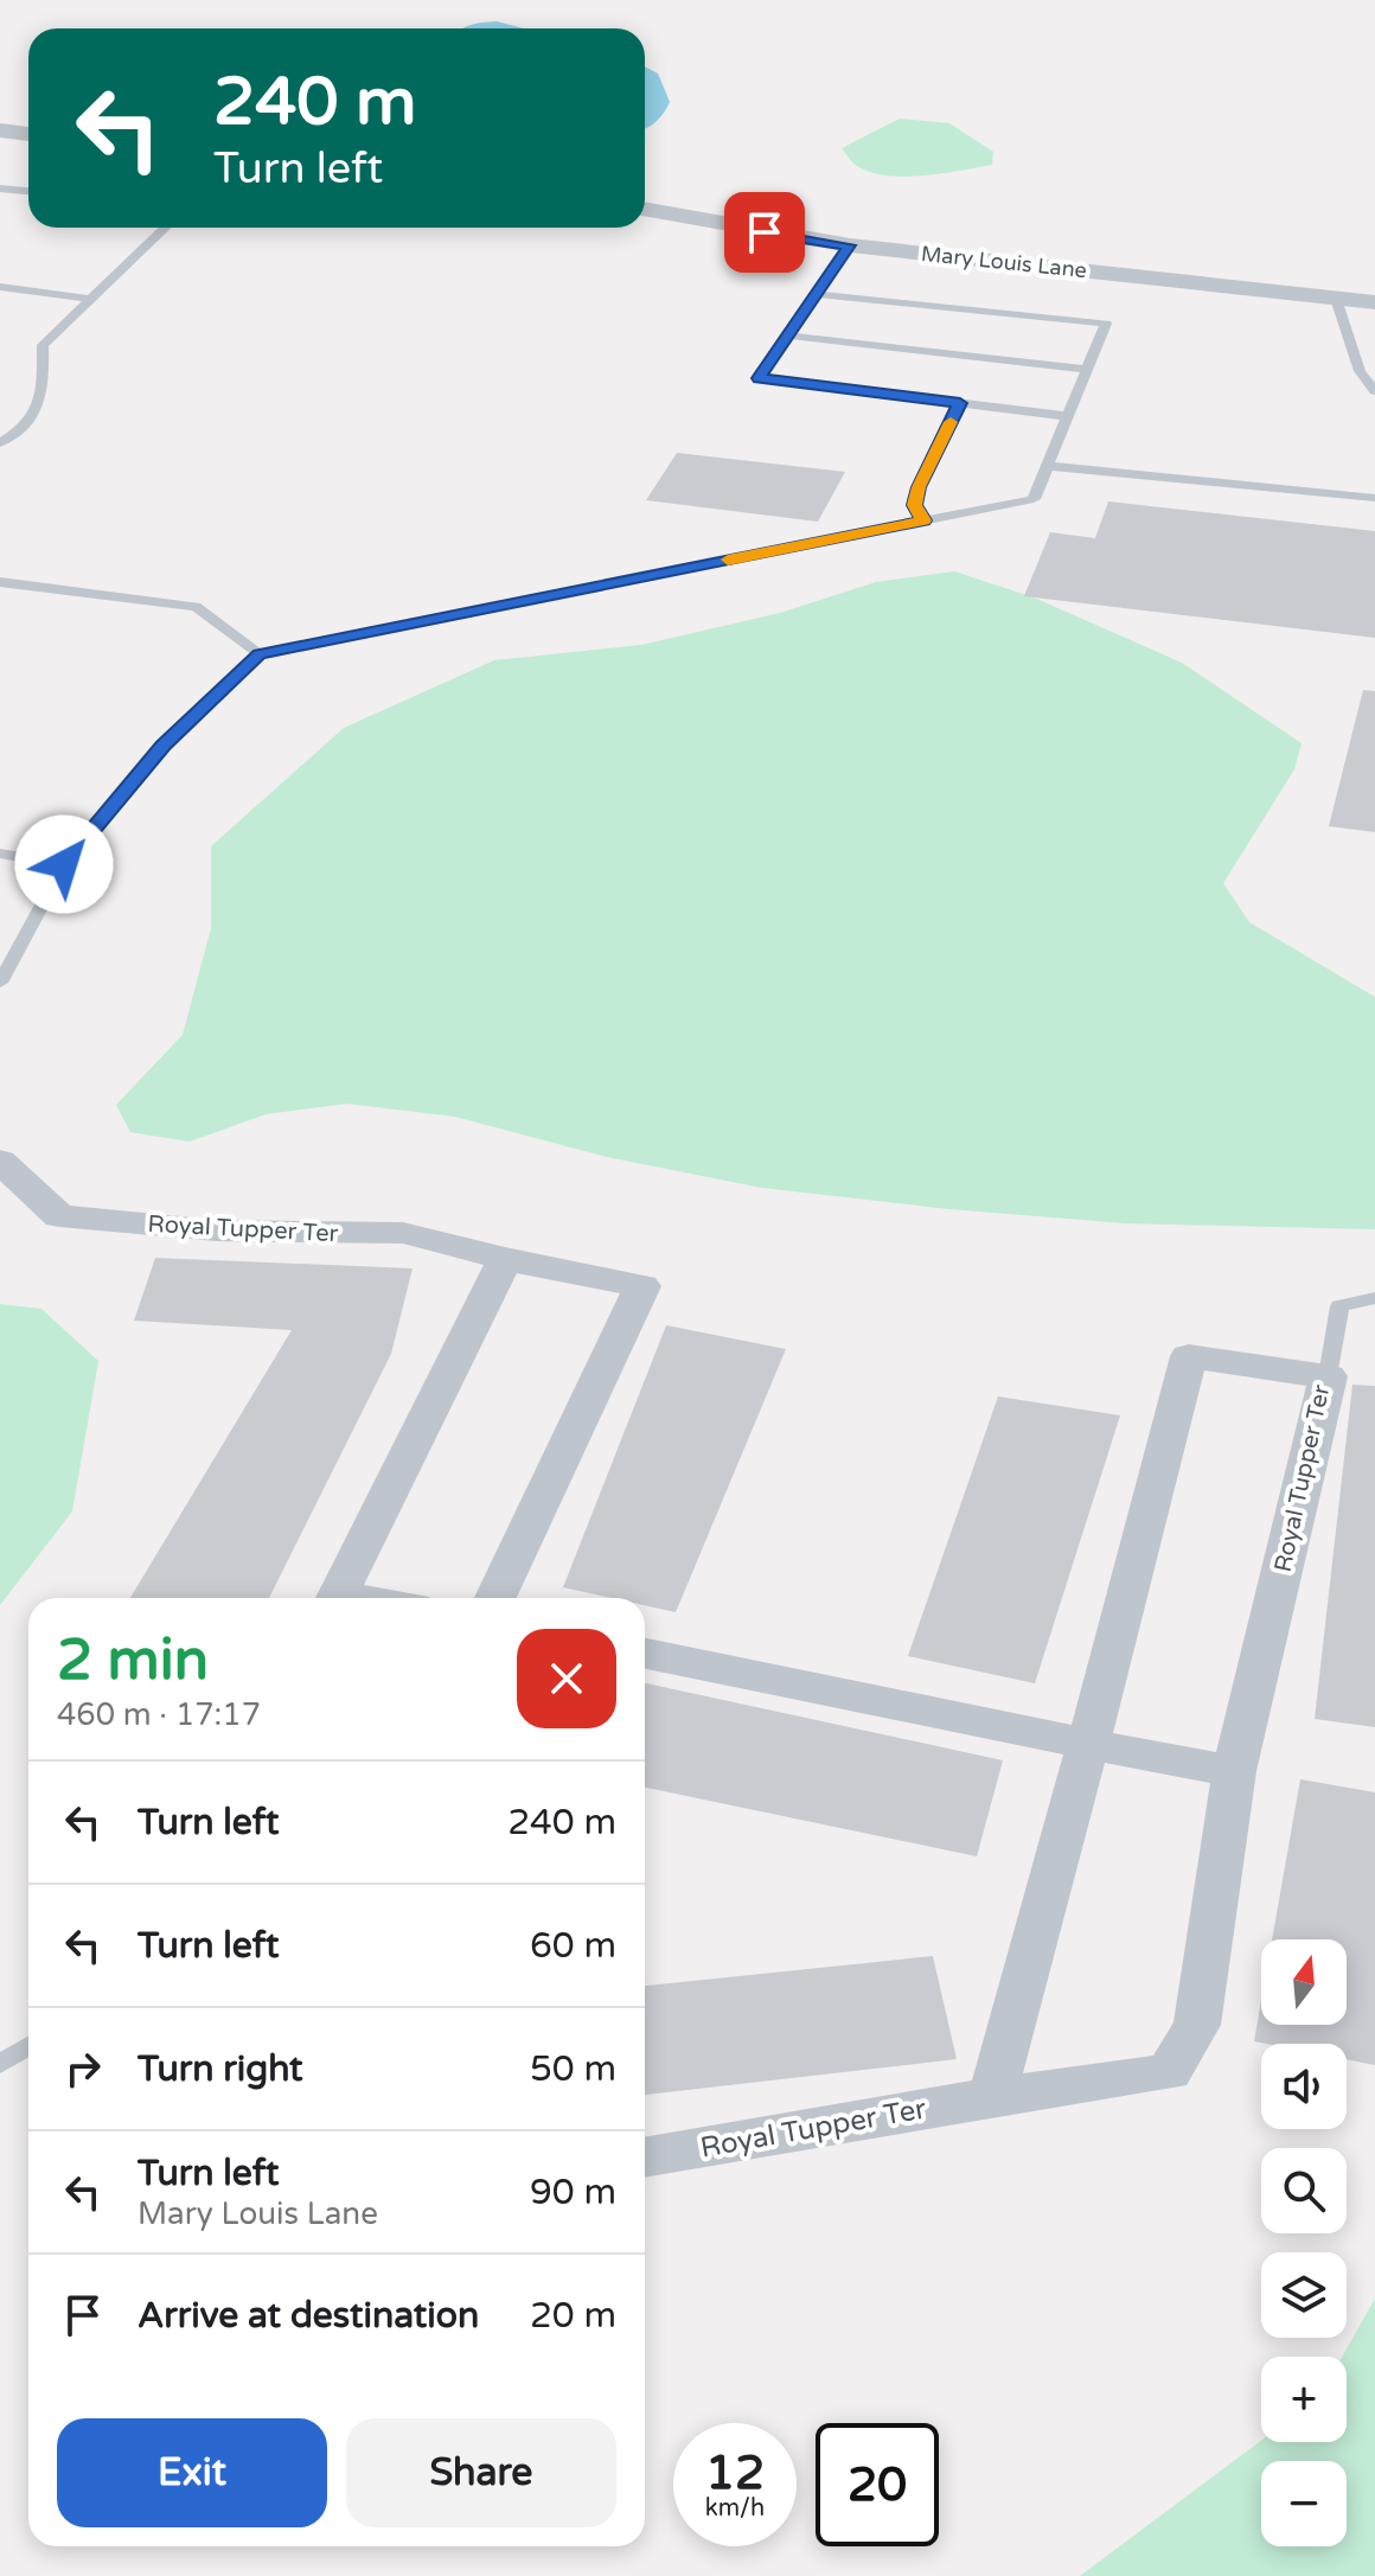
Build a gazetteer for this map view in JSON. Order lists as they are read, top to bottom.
{
  "streets": {
    "street": ["Mary Louis Lane", "Royal Tupper Ter"]
  },
  "north": "top",
  "page": {
    "turn": ["240 m", "Turn left"],
    "heading": ["2 min", "460 m · 17:17"],
    "list": [
      {
        "name": "Turn left",
        "value": "240 m"
      },
      {
        "name": "Turn left",
        "value": "60 m"
      },
      {
        "name": "Turn right",
        "value": "50 m"
      },
      {
        "name": "Turn left",
        "note": "Mary Louis Lane",
        "value": "90 m"
      },
      {
        "name": "Arrive at destination",
        "value": "20 m"
      }
    ],
    "map_buttons": ["+", "−"],
    "buttons": ["Exit", "Share"],
    "speed": "12 km/h",
    "limit": "20"
  }
}
